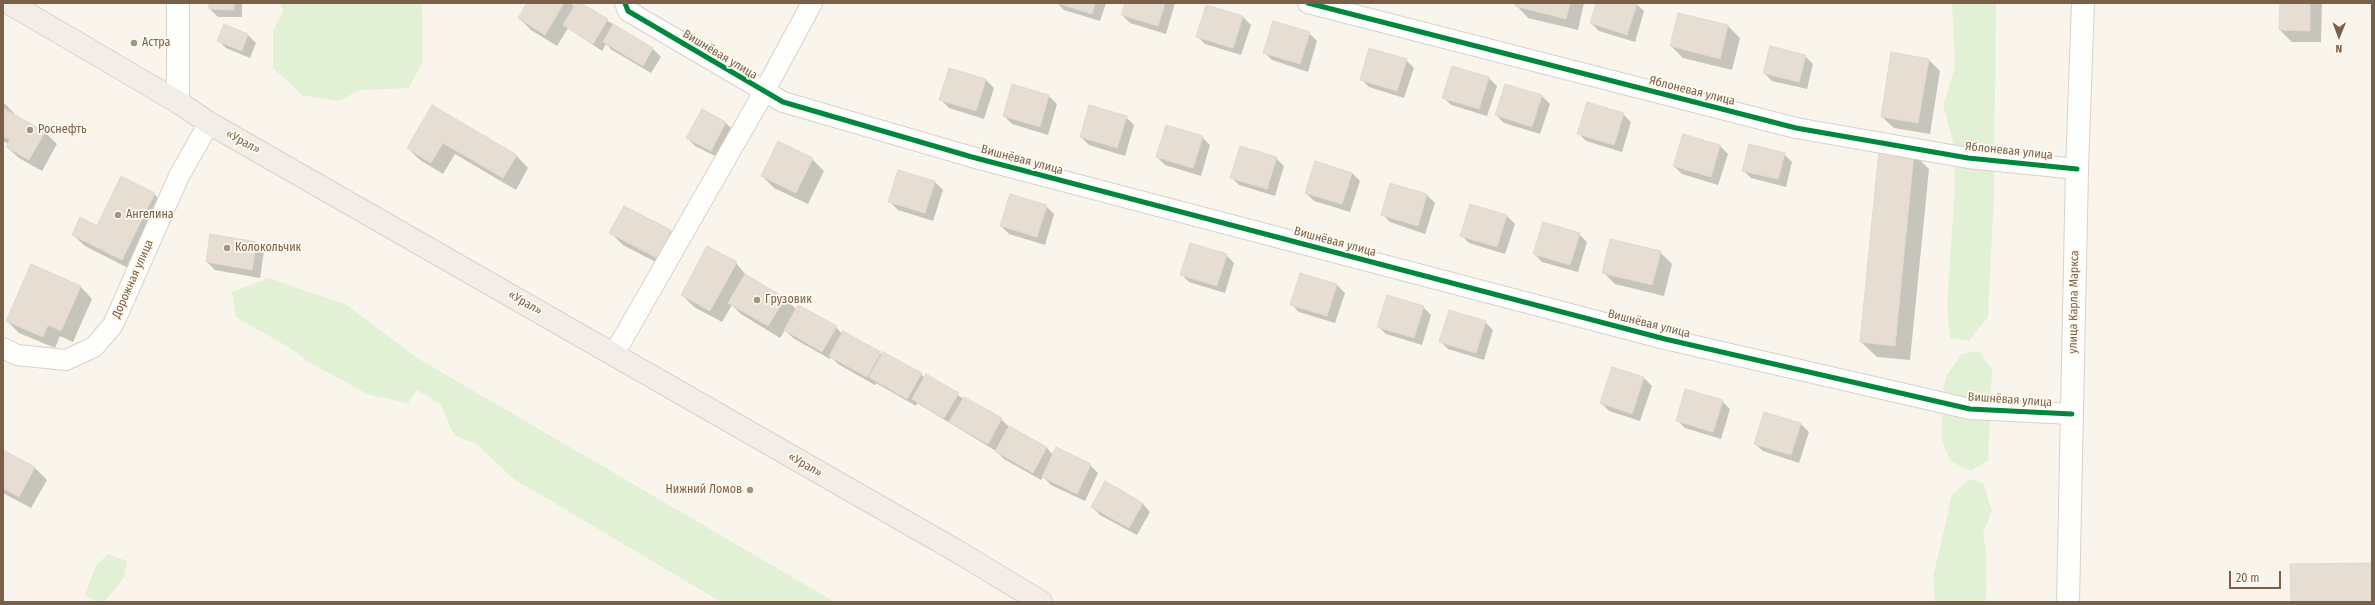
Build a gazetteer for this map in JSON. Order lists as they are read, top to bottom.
{
  "streets": {
    "highway": ["«Урал»"],
    "street": [
      "Вишнёвая улица",
      "Яблоневая улица",
      "Дорожная улица",
      "улица Карла Маркса"
    ]
  },
  "crossings": [
    ["Вишнёвая улица", "улица Карла Маркса"],
    ["Яблоневая улица", "улица Карла Маркса"],
    ["«Урал»", "Дорожная улица"]
  ],
  "places": [
    "Астра",
    "Роснефть",
    "Ангелина",
    "Колокольчик",
    "Грузовик",
    "Нижний Ломов"
  ],
  "scale_bar": "20 m",
  "north": "bottom"
}
